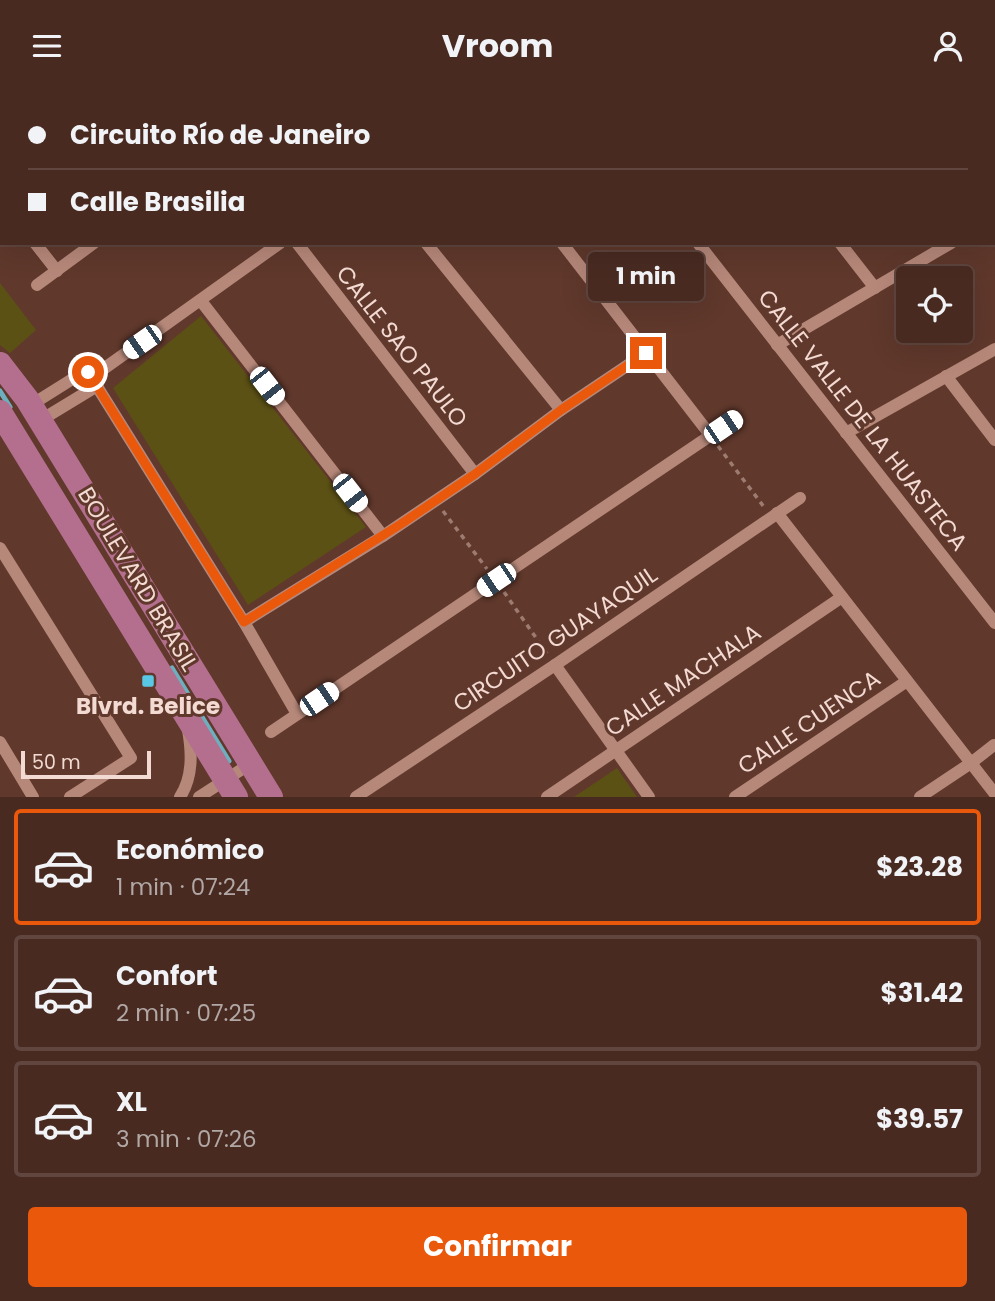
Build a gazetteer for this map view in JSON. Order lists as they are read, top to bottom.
{
  "streets": {
    "main road": ["BOULEVARD BRASIL"],
    "street": [
      "CALLE SAO PAULO",
      "CALLE VALLE DE LA HUASTECA",
      "CIRCUITO GUAYAQUIL",
      "CALLE MACHALA",
      "CALLE CUENCA"
    ]
  },
  "places": {
    "transit": ["Blvrd. Belice"]
  },
  "scale_bar": "50 m",
  "page": {
    "header": "Vroom",
    "banner": ["Circuito Río de Janeiro", "Calle Brasilia"],
    "bubble": "1 min",
    "scale": "50 m",
    "list": [
      {
        "name": "Económico",
        "note": "1 min · 07:24",
        "value": "$23.28"
      },
      {
        "name": "Confort",
        "note": "2 min · 07:25",
        "value": "$31.42"
      },
      {
        "name": "XL",
        "note": "3 min · 07:26",
        "value": "$39.57"
      }
    ],
    "buttons": "Confirmar"
  }
}
